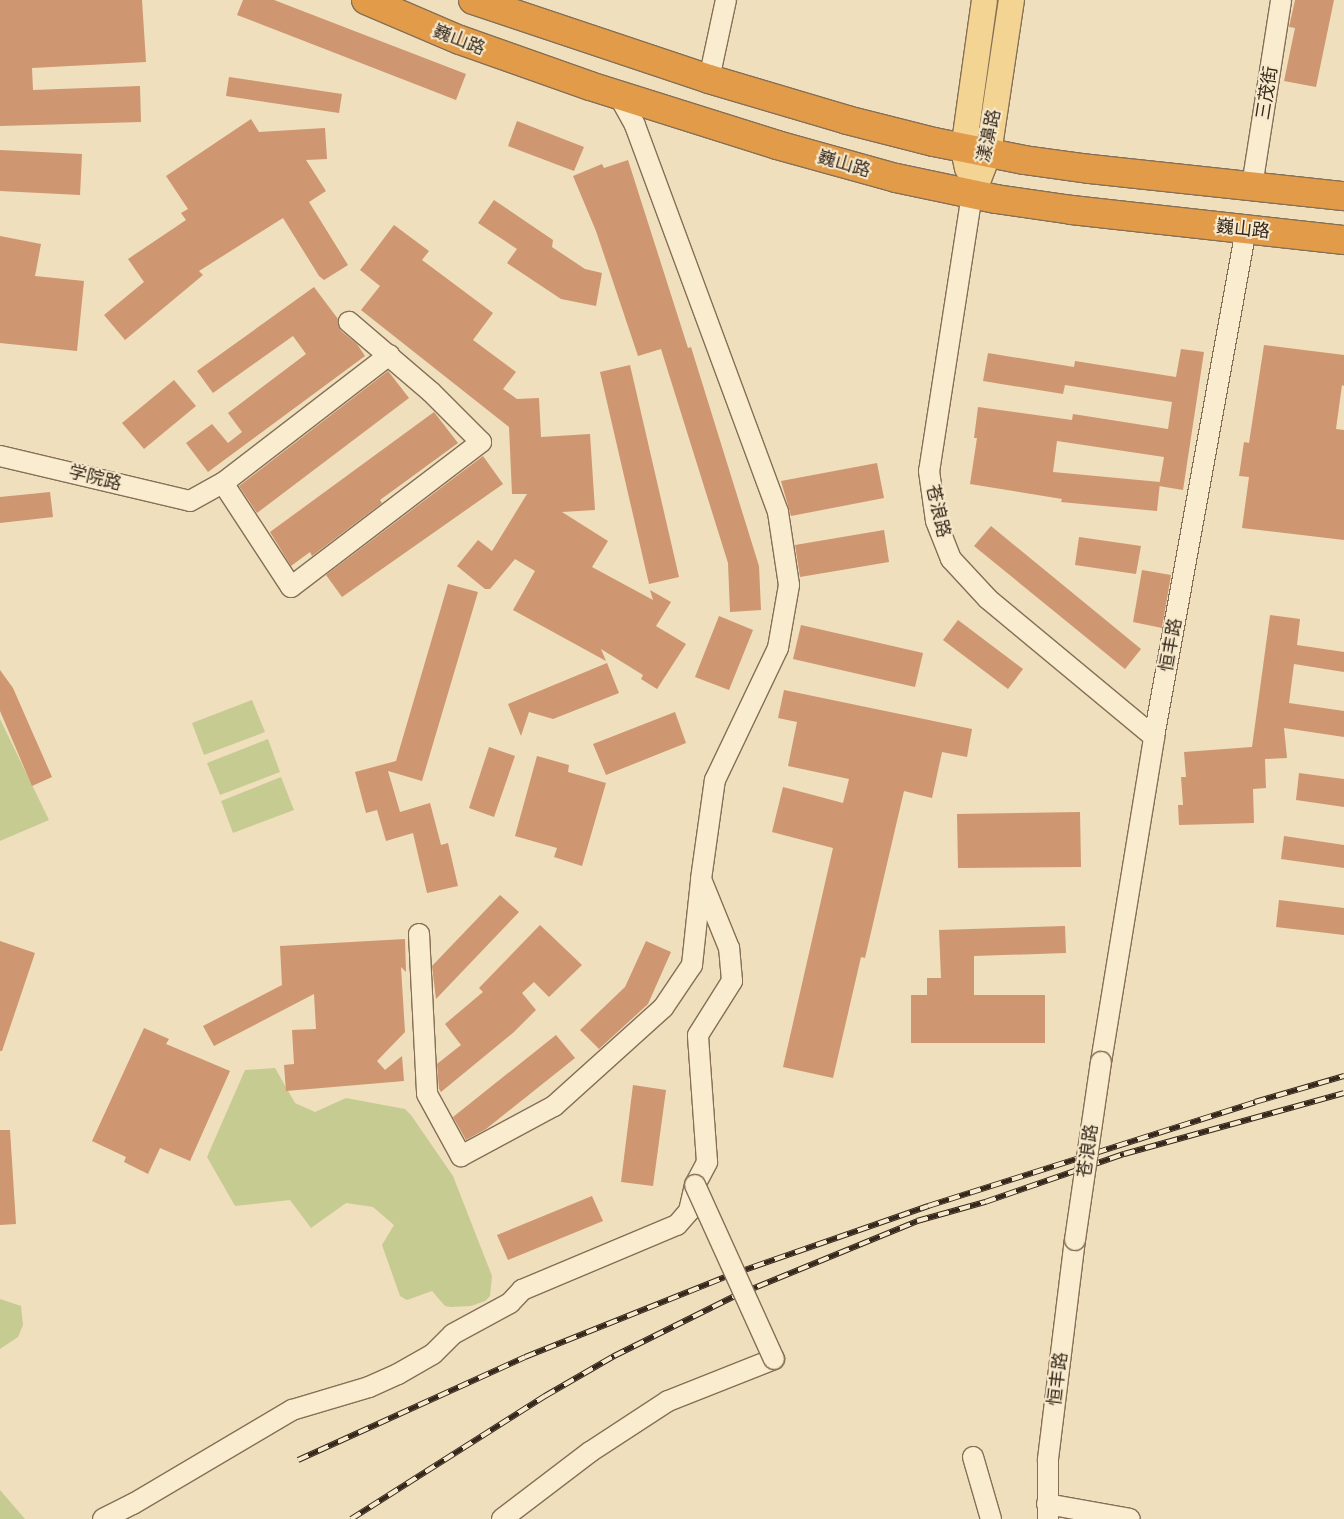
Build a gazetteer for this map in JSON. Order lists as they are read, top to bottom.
{
  "streets": {
    "highway": ["巍山路"],
    "main road": ["漾濞路"],
    "street": [
      "三茂街",
      "学院路",
      "苍浪路",
      "恒丰路"
    ]
  },
  "crossings": [
    ["巍山路", "漾濞路"],
    ["巍山路", "苍浪路"],
    ["巍山路", "恒丰路"],
    ["漾濞路", "苍浪路"],
    ["苍浪路", "恒丰路"]
  ]
}
